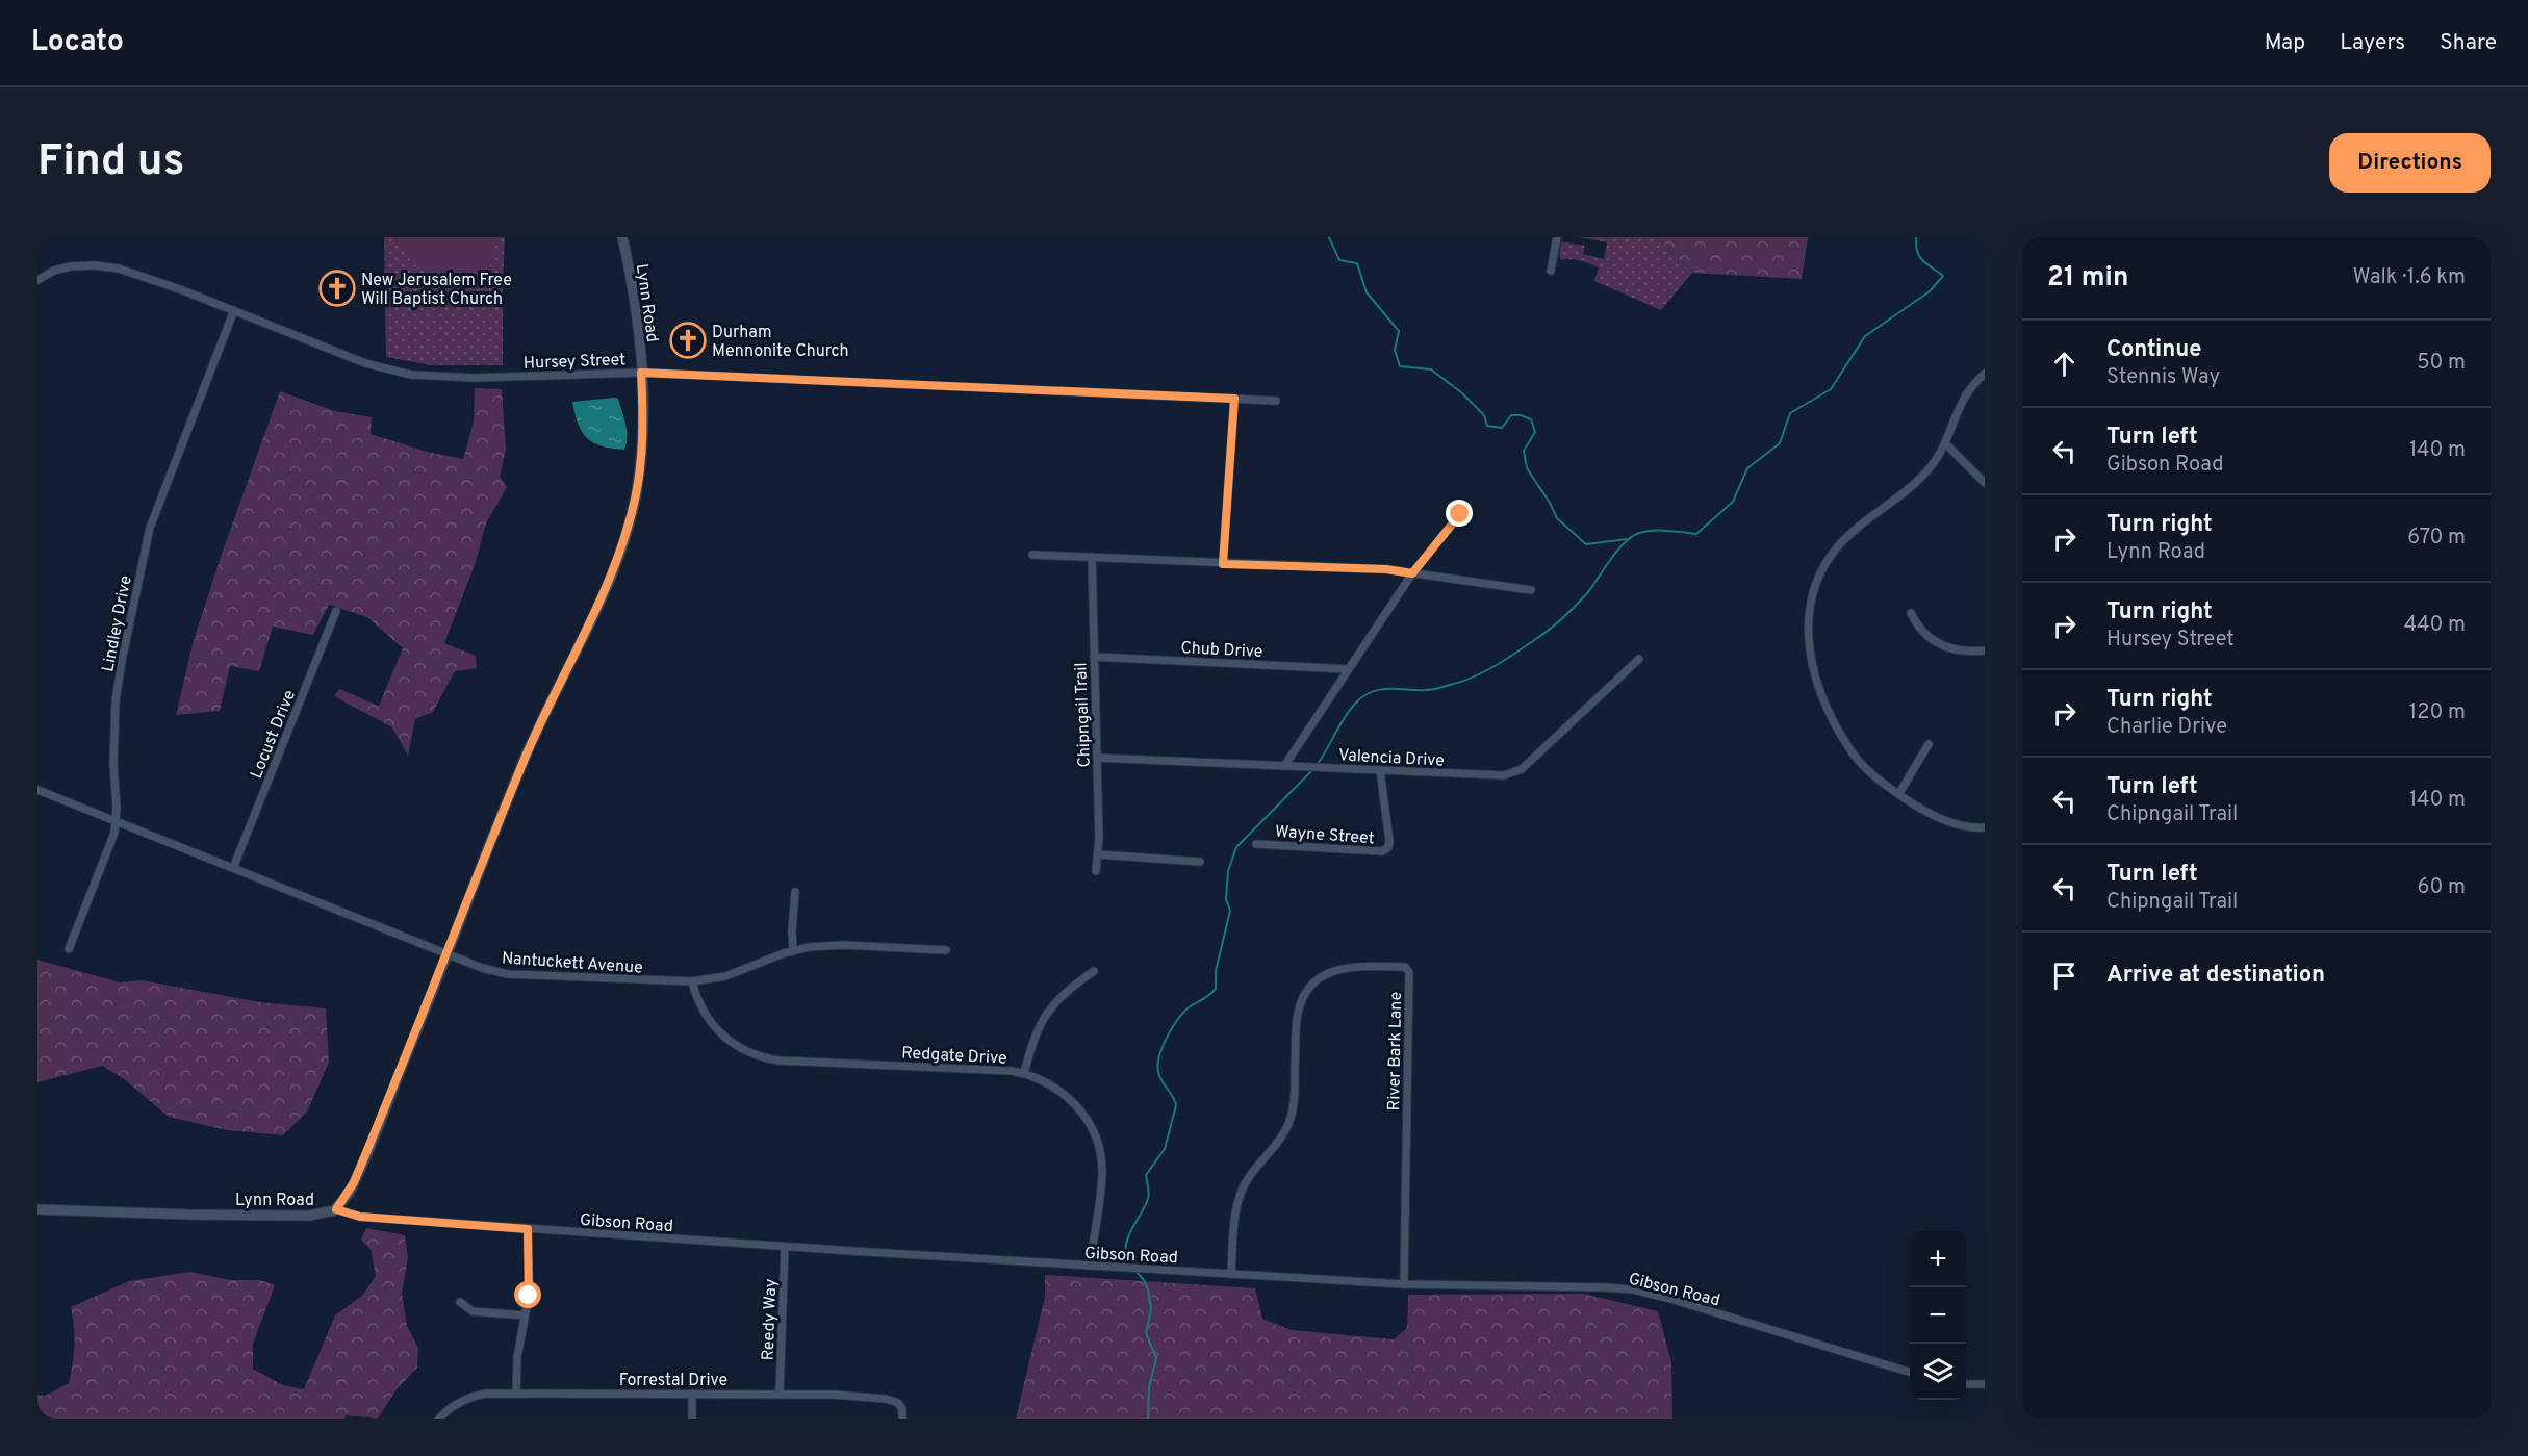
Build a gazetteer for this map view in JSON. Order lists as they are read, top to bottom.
{
  "streets": {
    "street": [
      "Lynn Road",
      "Hursey Street",
      "Lindley Drive",
      "Chub Drive",
      "Chipngail Trail",
      "Locust Drive",
      "Valencia Drive",
      "Wayne Street",
      "Nantuckett Avenue",
      "River Bark Lane",
      "Redgate Drive",
      "Gibson Road",
      "Reedy Way",
      "Forrestal Drive"
    ]
  },
  "crossings": [
    ["Lynn Road", "Hursey Street"],
    ["Lynn Road", "Nantuckett Avenue"],
    ["Lynn Road", "Gibson Road"],
    ["Hursey Street", "Lindley Drive"],
    ["Lindley Drive", "Nantuckett Avenue"],
    ["Chub Drive", "Chipngail Trail"],
    ["Chipngail Trail", "Valencia Drive"],
    ["Locust Drive", "Nantuckett Avenue"],
    ["Valencia Drive", "Wayne Street"],
    ["Nantuckett Avenue", "Redgate Drive"],
    ["River Bark Lane", "Gibson Road"],
    ["Redgate Drive", "Gibson Road"],
    ["Gibson Road", "Reedy Way"],
    ["Reedy Way", "Forrestal Drive"]
  ],
  "places": {
    "church": ["New Jerusalem Free Will Baptist Church", "Durham Mennonite Church"]
  },
  "page": {
    "header": "Locato",
    "nav": ["Map", "Layers", "Share"],
    "buttons": "Directions",
    "title": "Find us",
    "heading": ["21 min", "Walk · 1.6 km"],
    "list": [
      ["Continue", "Stennis Way", "50 m"],
      ["Turn left", "Gibson Road", "140 m"],
      ["Turn right", "Lynn Road", "670 m"],
      ["Turn right", "Hursey Street", "440 m"],
      ["Turn right", "Charlie Drive", "120 m"],
      ["Turn left", "Chipngail Trail", "140 m"],
      ["Turn left", "Chipngail Trail", "60 m"],
      "Arrive at destination"
    ],
    "map_buttons": ["+", "−"]
  }
}
